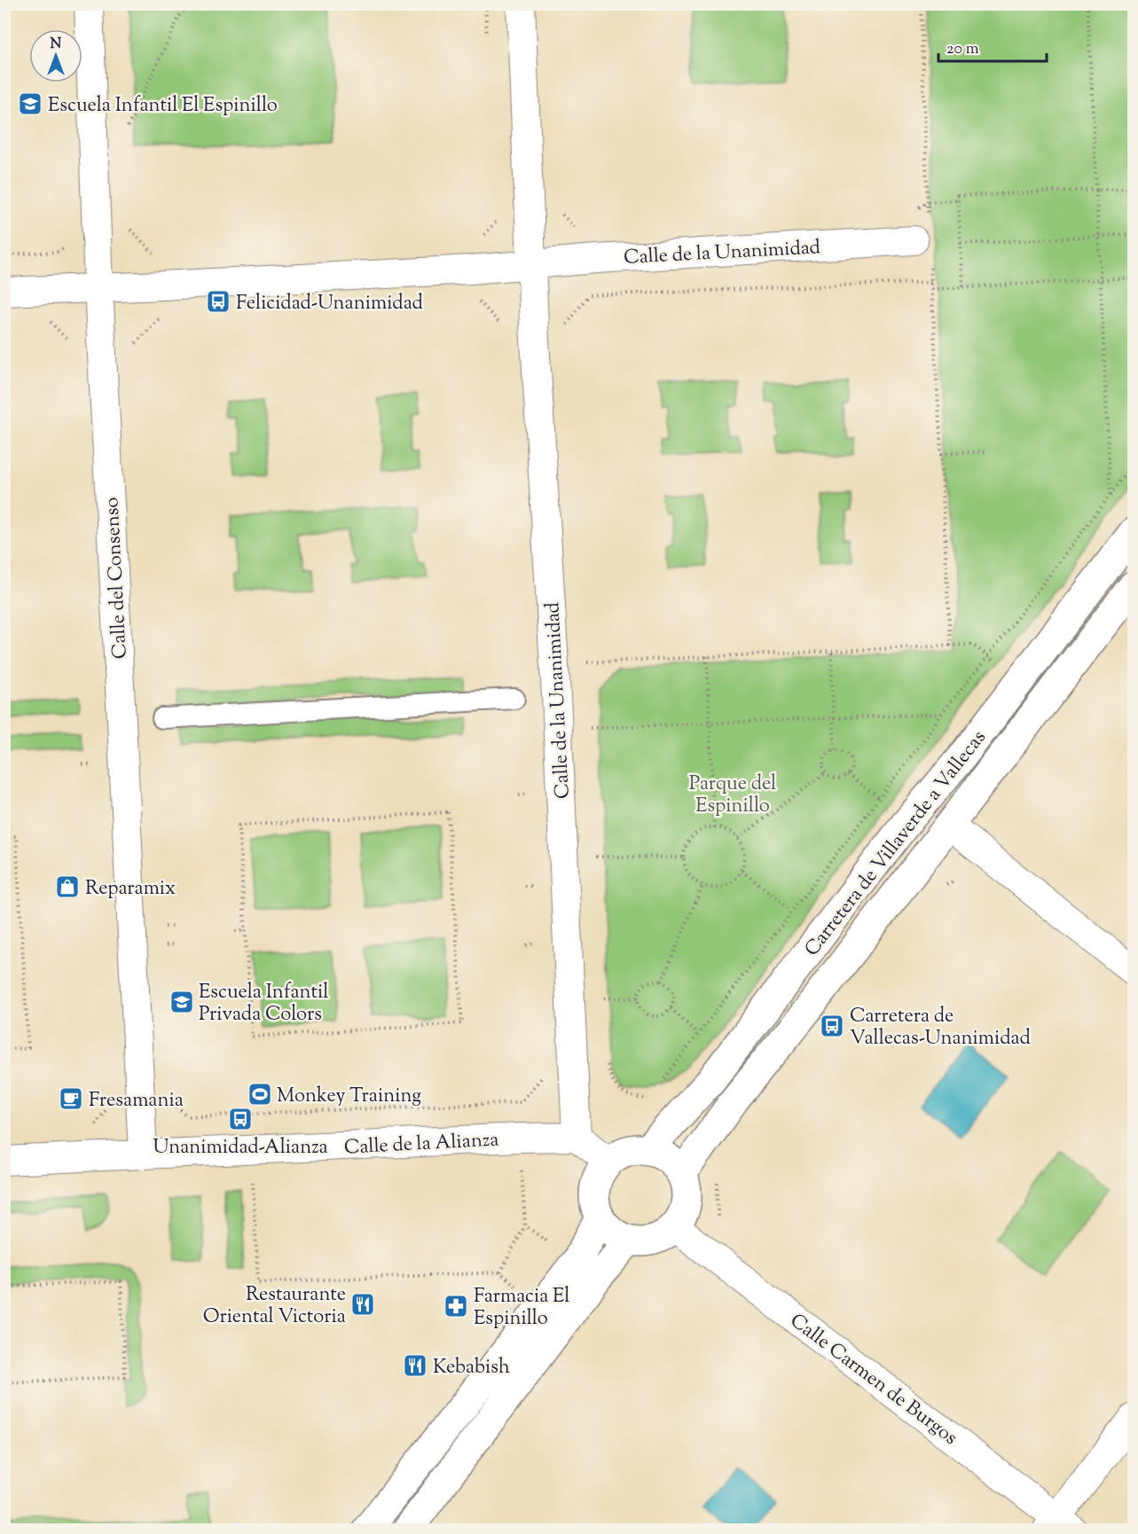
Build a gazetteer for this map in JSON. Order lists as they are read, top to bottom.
{
  "streets": {
    "main road": ["Carretera de Villaverde a Vallecas"],
    "street": [
      "Calle de la Unanimidad",
      "Calle del Consenso",
      "Calle de la Alianza",
      "Calle Carmen de Burgos"
    ]
  },
  "crossings": [
    ["Calle de la Unanimidad", "Calle de la Alianza"],
    ["Calle del Consenso", "Calle de la Alianza"],
    ["Carretera de Villaverde a Vallecas", "Calle Carmen de Burgos"]
  ],
  "parks": ["Parque del Espinillo"],
  "places": {
    "school or university": ["Escuela Infantil El Espinillo", "Escuela Infantil Privada Colors"],
    "bus stop": ["Felicidad-Unanimidad", "Carretera de Vallecas-Unanimidad", "Unanimidad-Alianza"],
    "shop": ["Reparamix"],
    "sports": ["Monkey Training"],
    "cafe": ["Fresamania"],
    "restaurant": ["Restaurante Oriental Victoria", "Kebabish"],
    "pharmacy": ["Farmacia El Espinillo"]
  },
  "scale_bar": "20 m",
  "north": "top"
}
